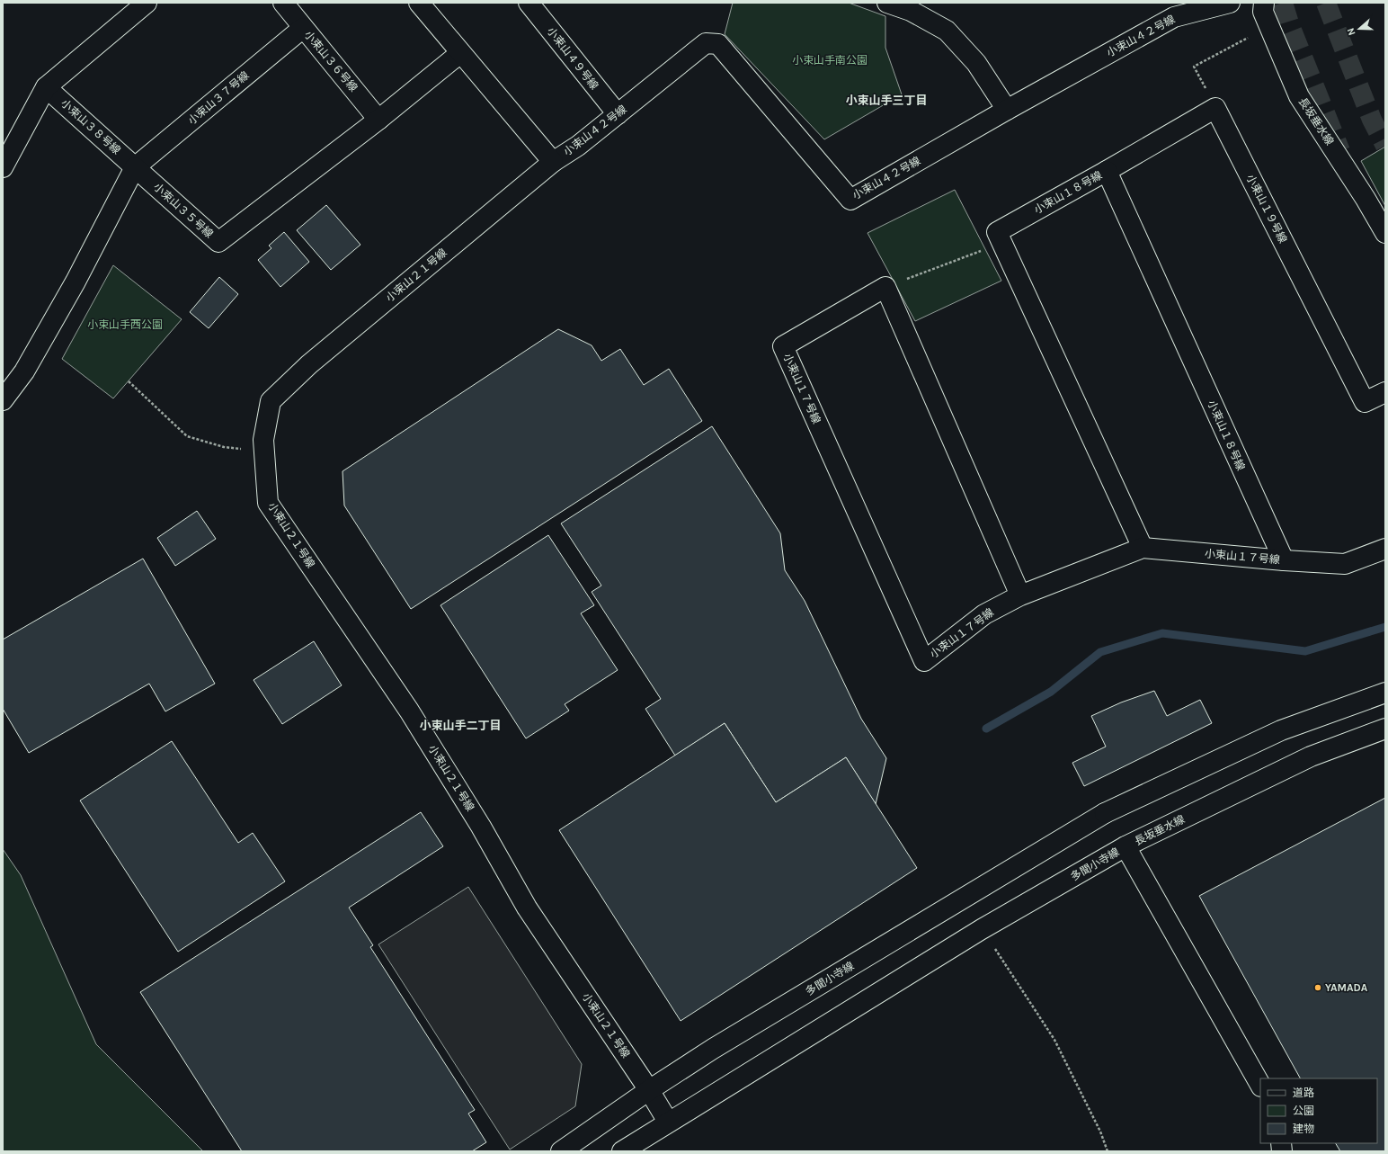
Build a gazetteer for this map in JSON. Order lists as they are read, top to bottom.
{
  "streets": {
    "street": [
      "小束山４２号線",
      "小束山４９号線",
      "小束山３６号線",
      "小束山３７号線",
      "長坂垂水線",
      "小束山３８号線",
      "小束山１８号線",
      "小束山１９号線",
      "小束山３５号線",
      "小束山２１号線",
      "小束山１７号線",
      "多聞小寺線"
    ]
  },
  "crossings": [
    ["小束山４２号線", "小束山４９号線"],
    ["小束山４２号線", "小束山２１号線"],
    ["小束山３６号線", "小束山３７号線"],
    ["小束山３６号線", "小束山３５号線"],
    ["小束山３７号線", "小束山３８号線"],
    ["小束山３７号線", "小束山３５号線"],
    ["長坂垂水線", "多聞小寺線"],
    ["小束山３８号線", "小束山３５号線"],
    ["小束山１８号線", "小束山１９号線"],
    ["小束山１８号線", "小束山１７号線"],
    ["小束山２１号線", "多聞小寺線"]
  ],
  "districts": ["小束山手三丁目", "小束山手二丁目"],
  "parks": ["小束山手南公園", "小束山手西公園"],
  "places": ["YAMADA"],
  "legend": ["道路", "公園", "建物"],
  "north": "left"
}
